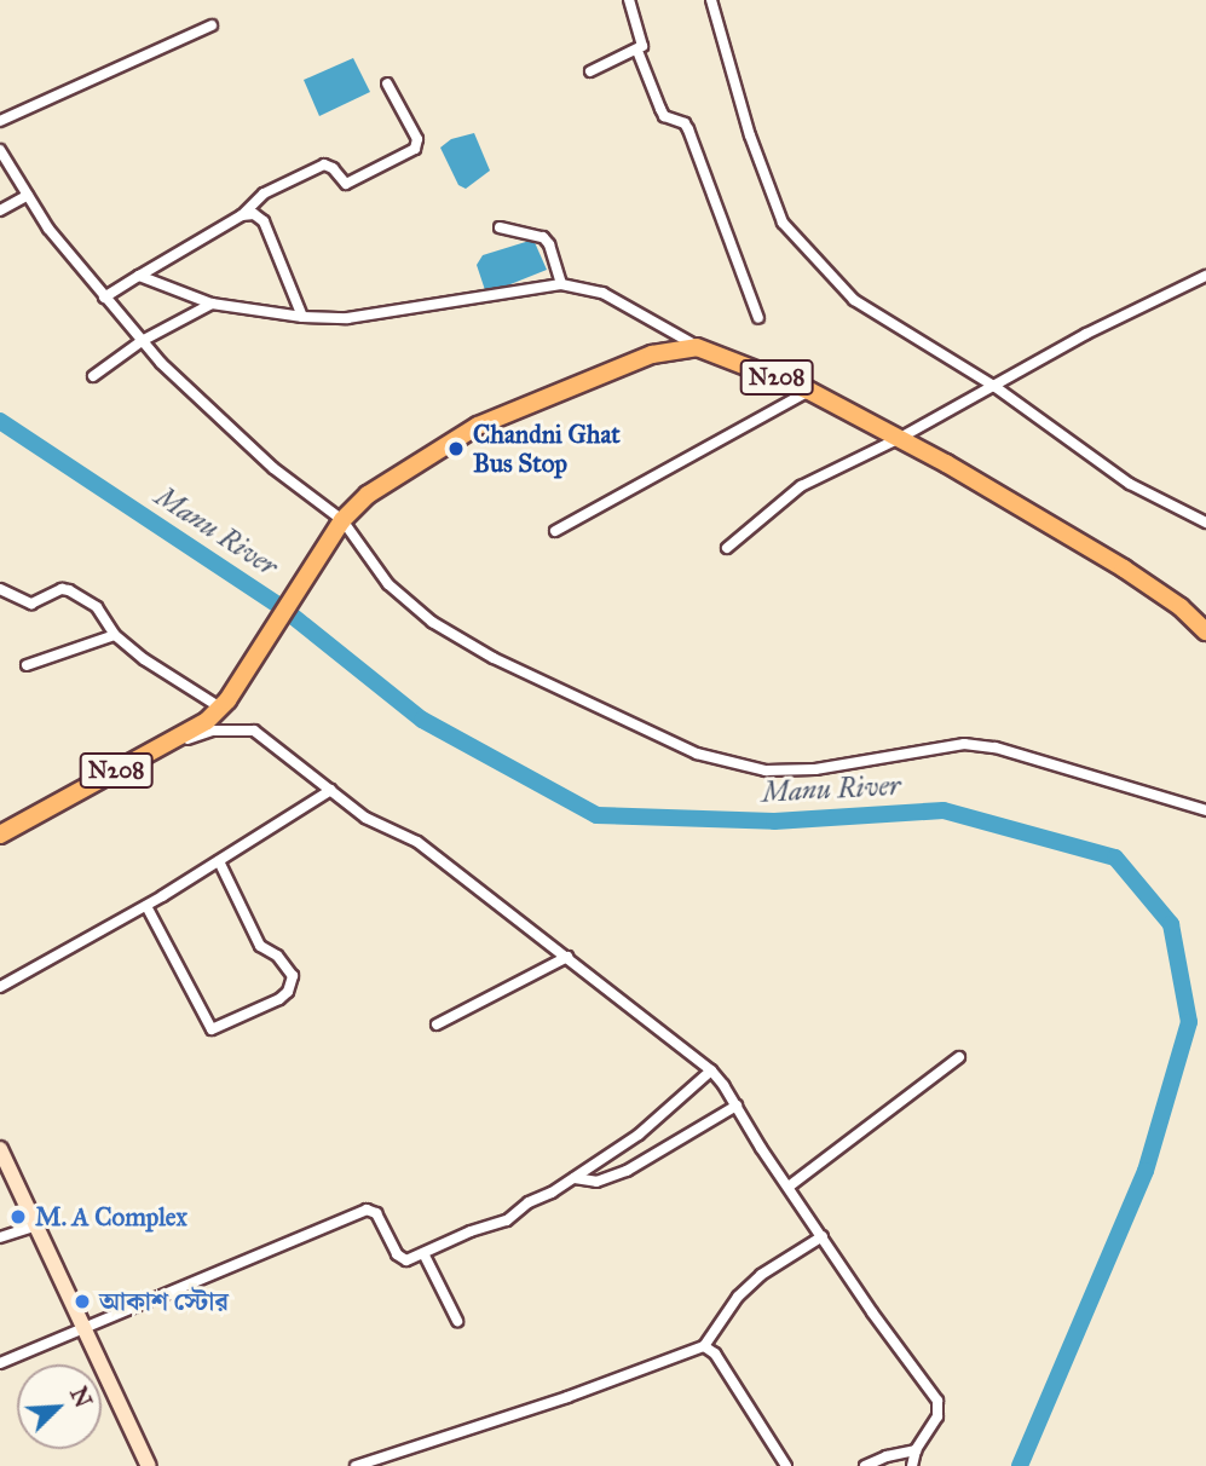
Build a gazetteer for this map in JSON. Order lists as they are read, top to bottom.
{
  "streets": {
    "highway": ["N208"]
  },
  "water": ["Manu River"],
  "places": ["Chandni Ghat Bus Stop", "M. A Complex", "আকাশ স্টোর"],
  "north": "top right"
}
